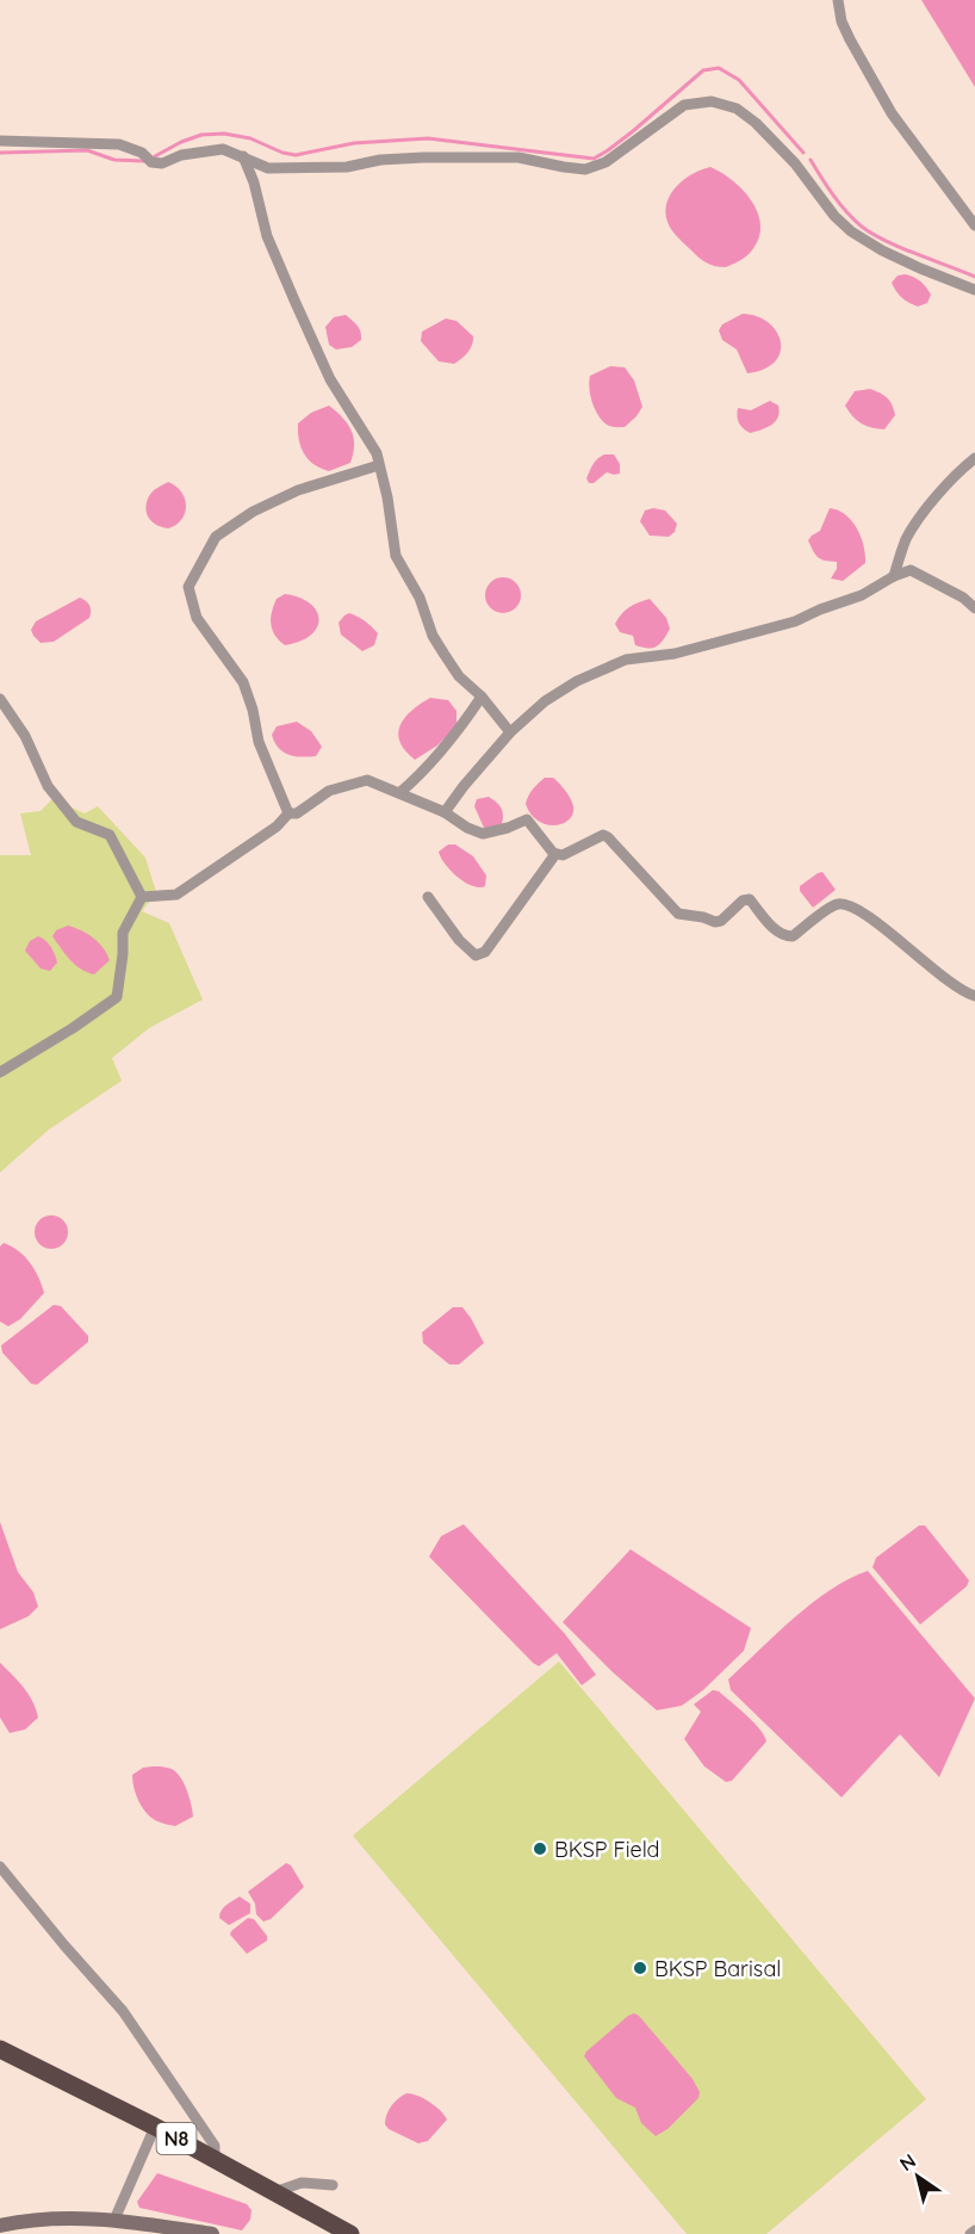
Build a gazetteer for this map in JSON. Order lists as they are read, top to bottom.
{
  "streets": {
    "highway": ["N8"]
  },
  "places": ["BKSP Field", "BKSP Barisal"],
  "north": "top left"
}
